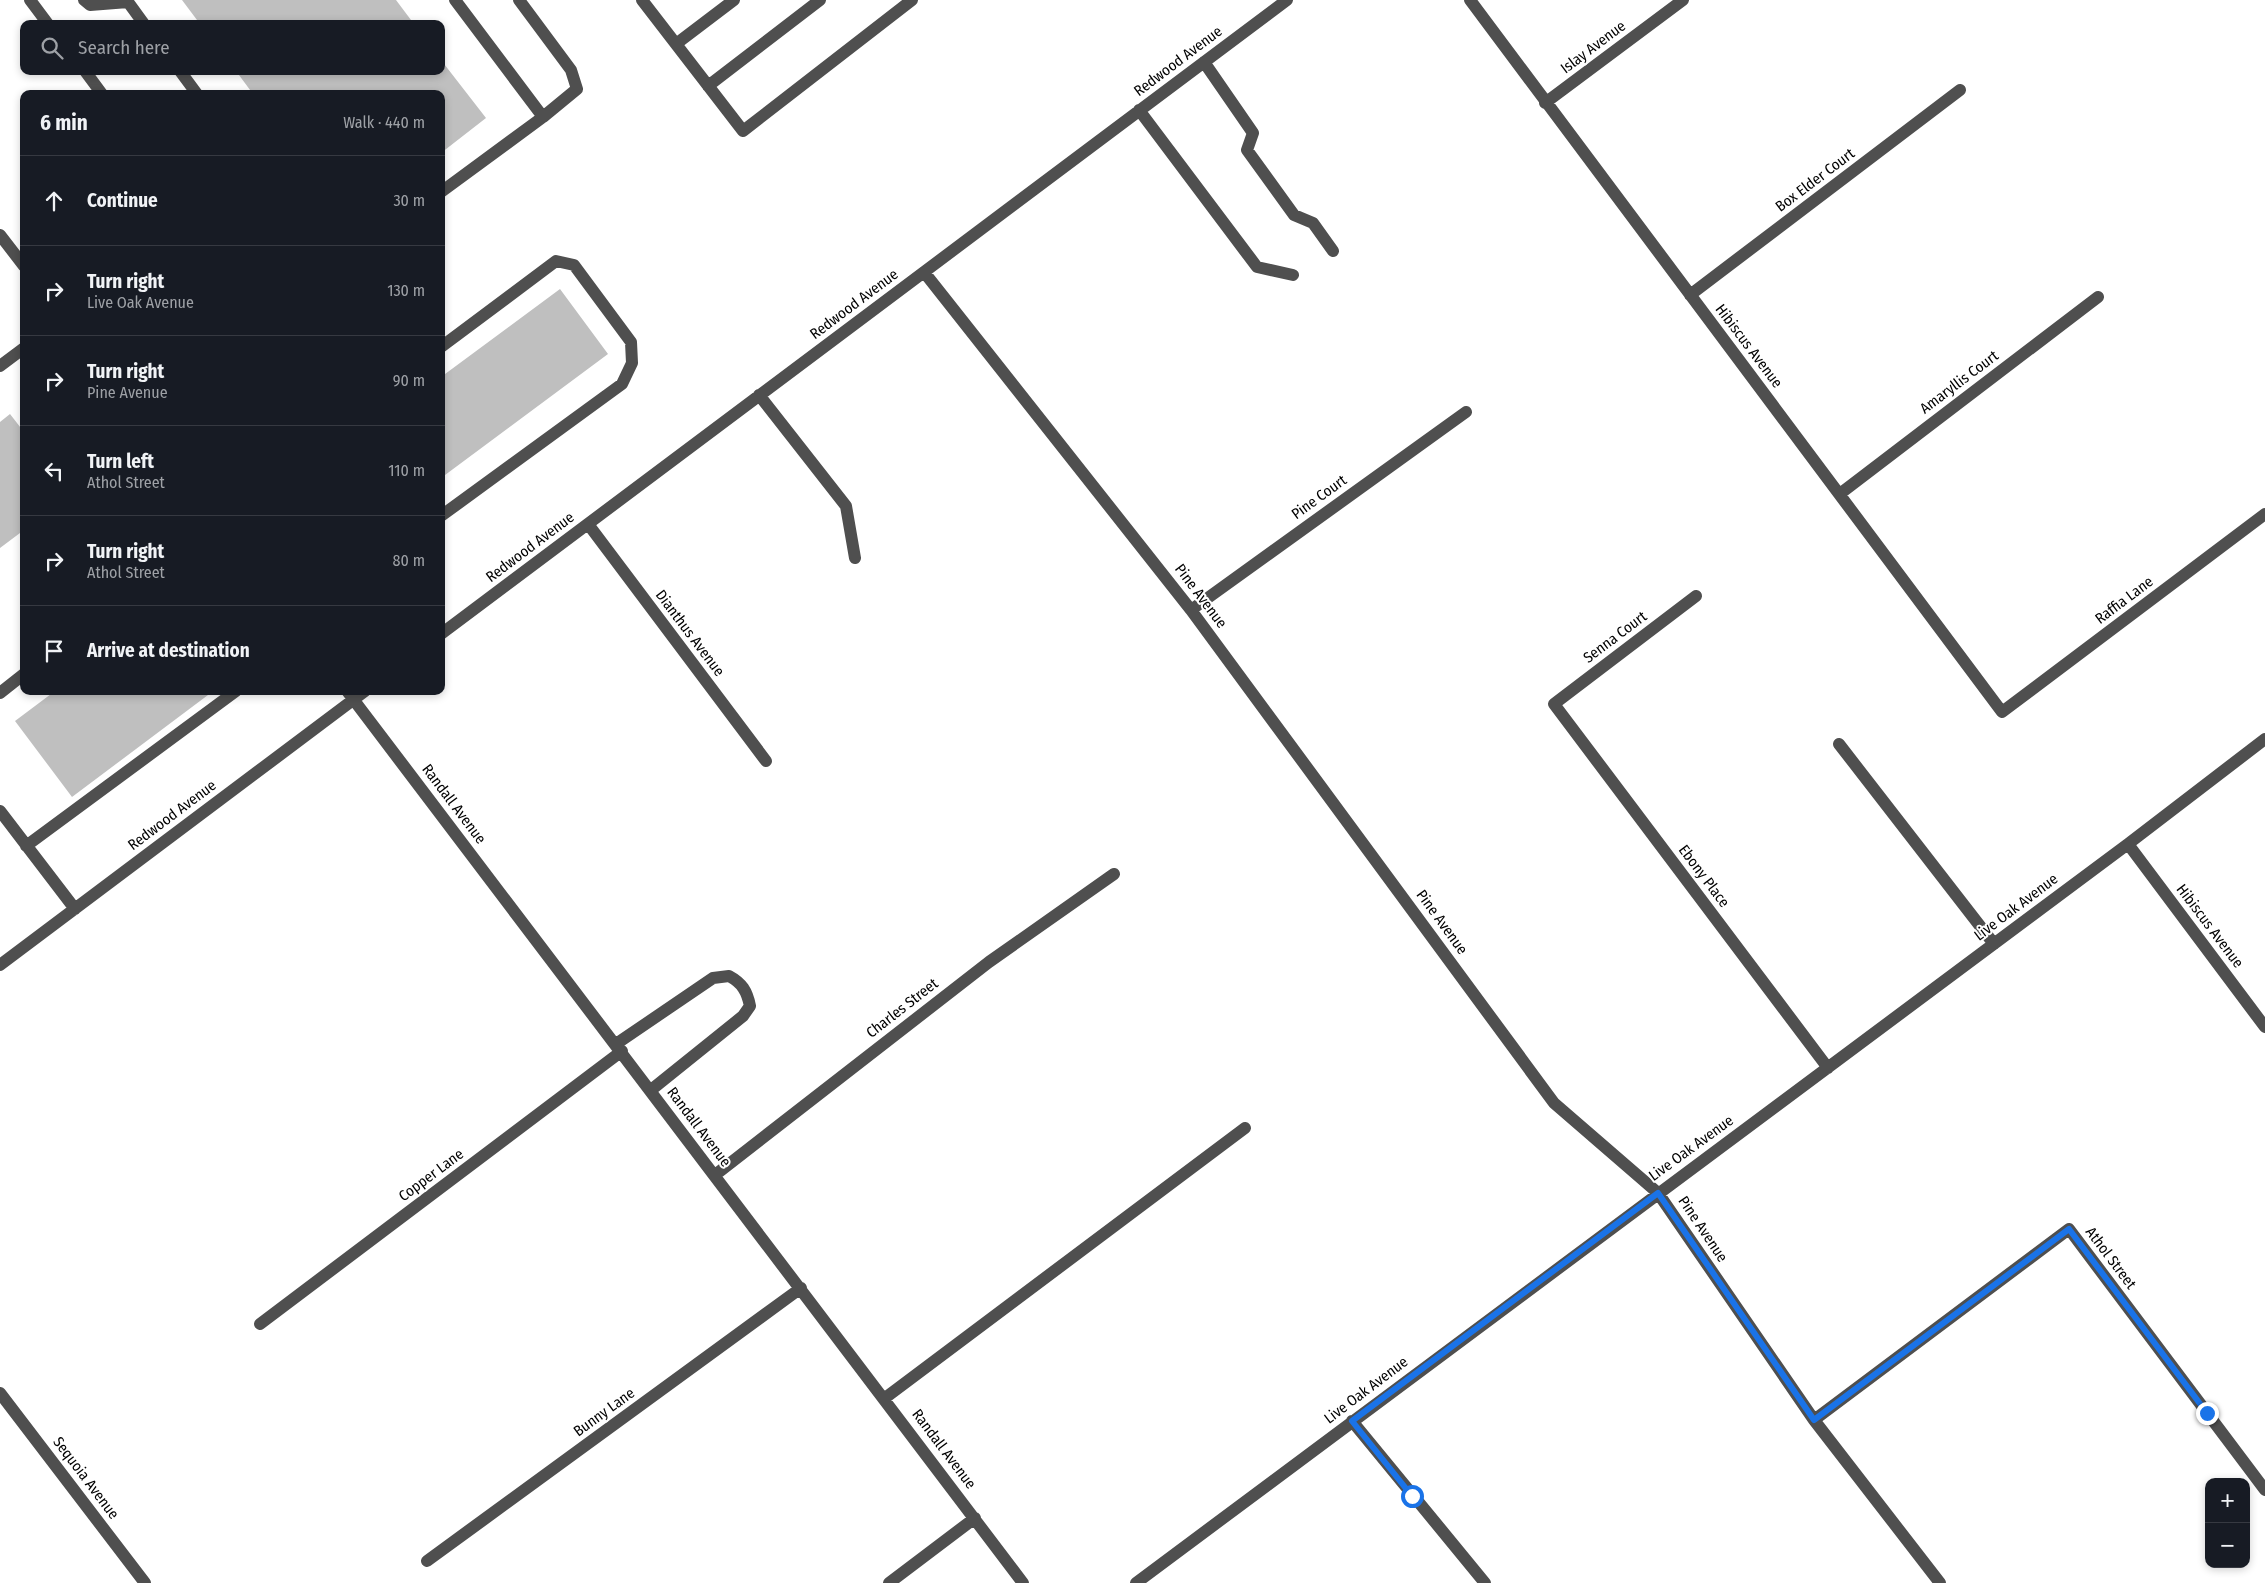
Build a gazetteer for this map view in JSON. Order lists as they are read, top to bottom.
{
  "streets": {
    "street": [
      "Islay Avenue",
      "Redwood Avenue",
      "Box Elder Court",
      "Hibiscus Avenue",
      "Amaryllis Court",
      "Pine Court",
      "Pine Avenue",
      "Raffia Lane",
      "Dianthus Avenue",
      "Senna Court",
      "Randall Avenue",
      "Ebony Place",
      "Live Oak Avenue",
      "Charles Street",
      "Copper Lane",
      "Athol Street",
      "Bunny Lane",
      "Sequoia Avenue"
    ]
  },
  "crossings": [
    ["Islay Avenue", "Hibiscus Avenue"],
    ["Redwood Avenue", "Pine Avenue"],
    ["Redwood Avenue", "Dianthus Avenue"],
    ["Redwood Avenue", "Randall Avenue"],
    ["Box Elder Court", "Hibiscus Avenue"],
    ["Hibiscus Avenue", "Amaryllis Court"],
    ["Hibiscus Avenue", "Raffia Lane"],
    ["Hibiscus Avenue", "Live Oak Avenue"],
    ["Pine Court", "Pine Avenue"],
    ["Pine Avenue", "Live Oak Avenue"],
    ["Pine Avenue", "Athol Street"],
    ["Senna Court", "Ebony Place"],
    ["Randall Avenue", "Charles Street"],
    ["Randall Avenue", "Copper Lane"],
    ["Randall Avenue", "Bunny Lane"],
    ["Ebony Place", "Live Oak Avenue"]
  ],
  "page": {
    "search": "Search here",
    "heading": ["6 min", "Walk · 440 m"],
    "list": [
      ["Continue", "30 m"],
      ["Turn right", "Live Oak Avenue", "130 m"],
      ["Turn right", "Pine Avenue", "90 m"],
      ["Turn left", "Athol Street", "110 m"],
      ["Turn right", "Athol Street", "80 m"],
      "Arrive at destination"
    ],
    "map_buttons": ["+", "−"]
  }
}
